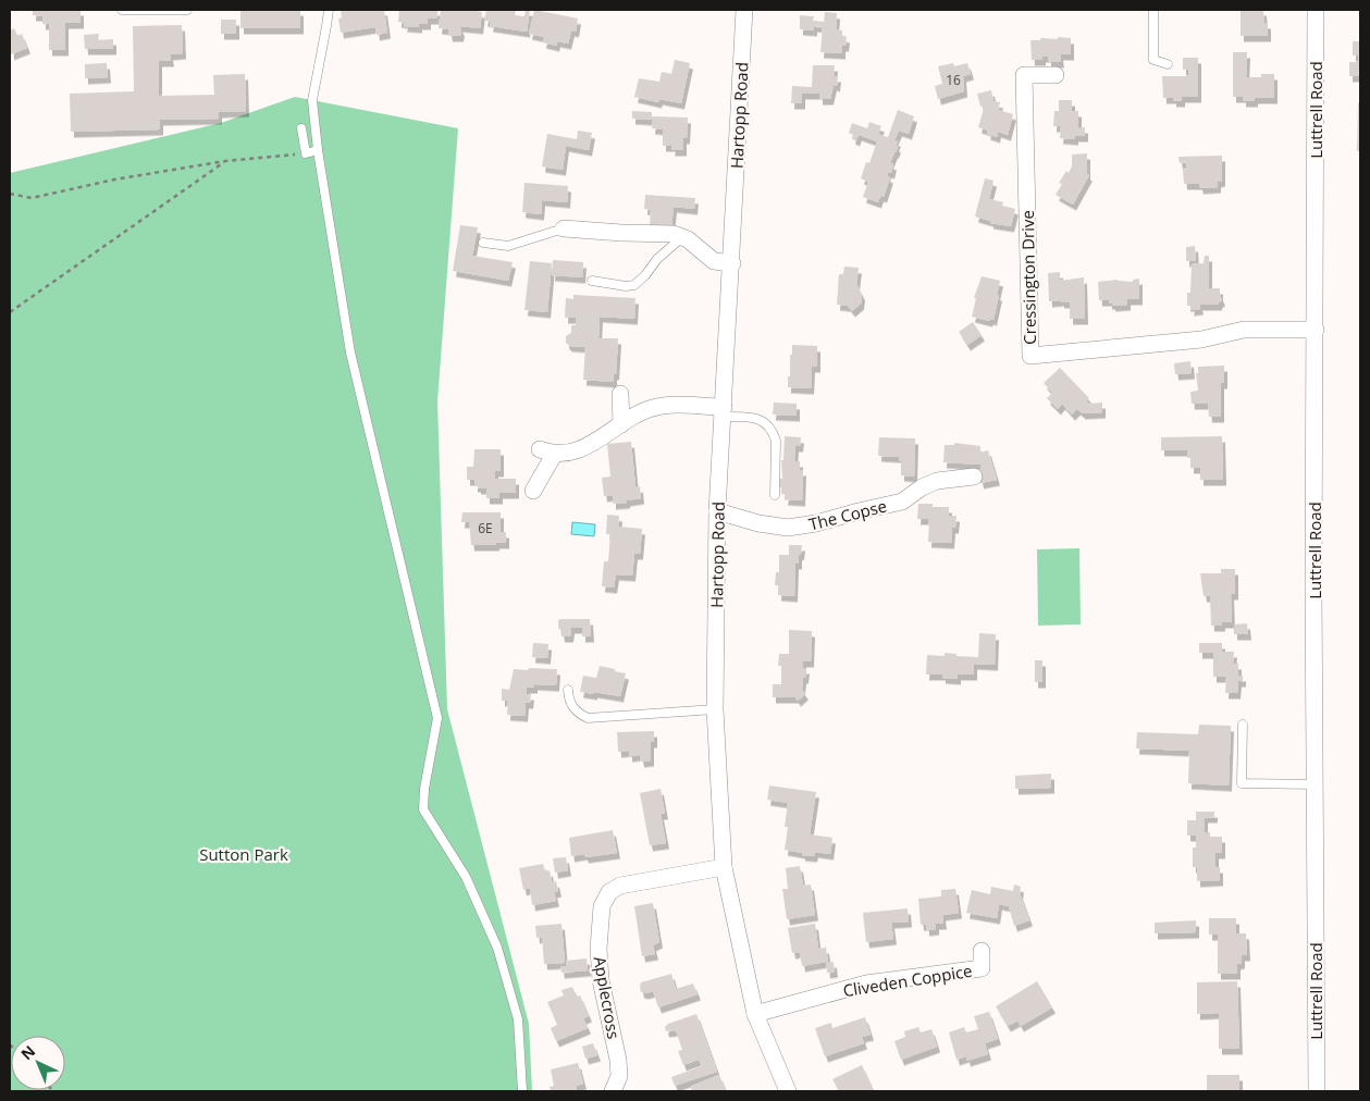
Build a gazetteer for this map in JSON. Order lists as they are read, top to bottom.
{
  "streets": {
    "street": [
      "Luttrell Road",
      "Hartopp Road",
      "Cressington Drive",
      "The Copse",
      "Cliveden Coppice",
      "Applecross"
    ]
  },
  "crossings": [
    ["Luttrell Road", "Cressington Drive"],
    ["Hartopp Road", "The Copse"],
    ["Hartopp Road", "Cliveden Coppice"],
    ["Hartopp Road", "Applecross"]
  ],
  "parks": ["Sutton Park"],
  "house_numbers": ["16", "6E"],
  "north": "top left"
}
